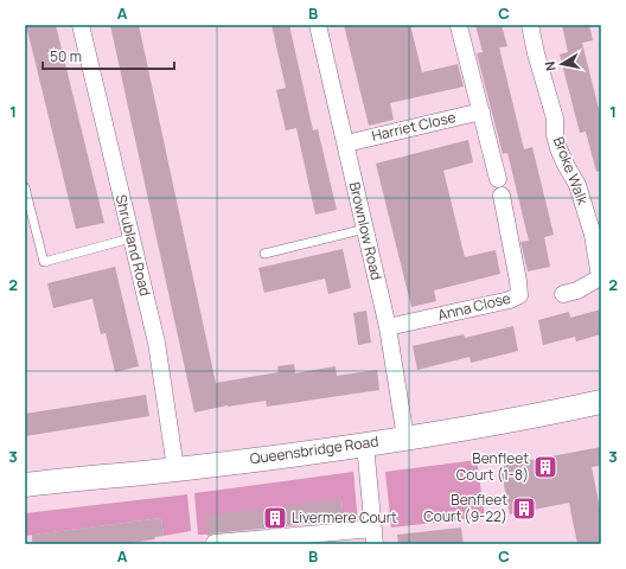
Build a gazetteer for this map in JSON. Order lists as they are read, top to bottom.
{
  "streets": {
    "main road": ["Queensbridge Road"],
    "street": [
      "Harriet Close",
      "Broke Walk",
      "Brownlow Road",
      "Shrubland Road",
      "Anna Close"
    ]
  },
  "crossings": [
    ["Harriet Close", "Brownlow Road"],
    ["Brownlow Road", "Anna Close"],
    ["Brownlow Road", "Queensbridge Road"],
    ["Shrubland Road", "Queensbridge Road"]
  ],
  "places": {
    "building": ["Benfleet Court (1-8)", "Benfleet Court (9-22)", "Livermere Court"]
  },
  "scale_bar": "50 m",
  "north": "left",
  "grid": {
    "columns": ["A", "B", "C"],
    "rows": ["1", "2", "3"]
  }
}
